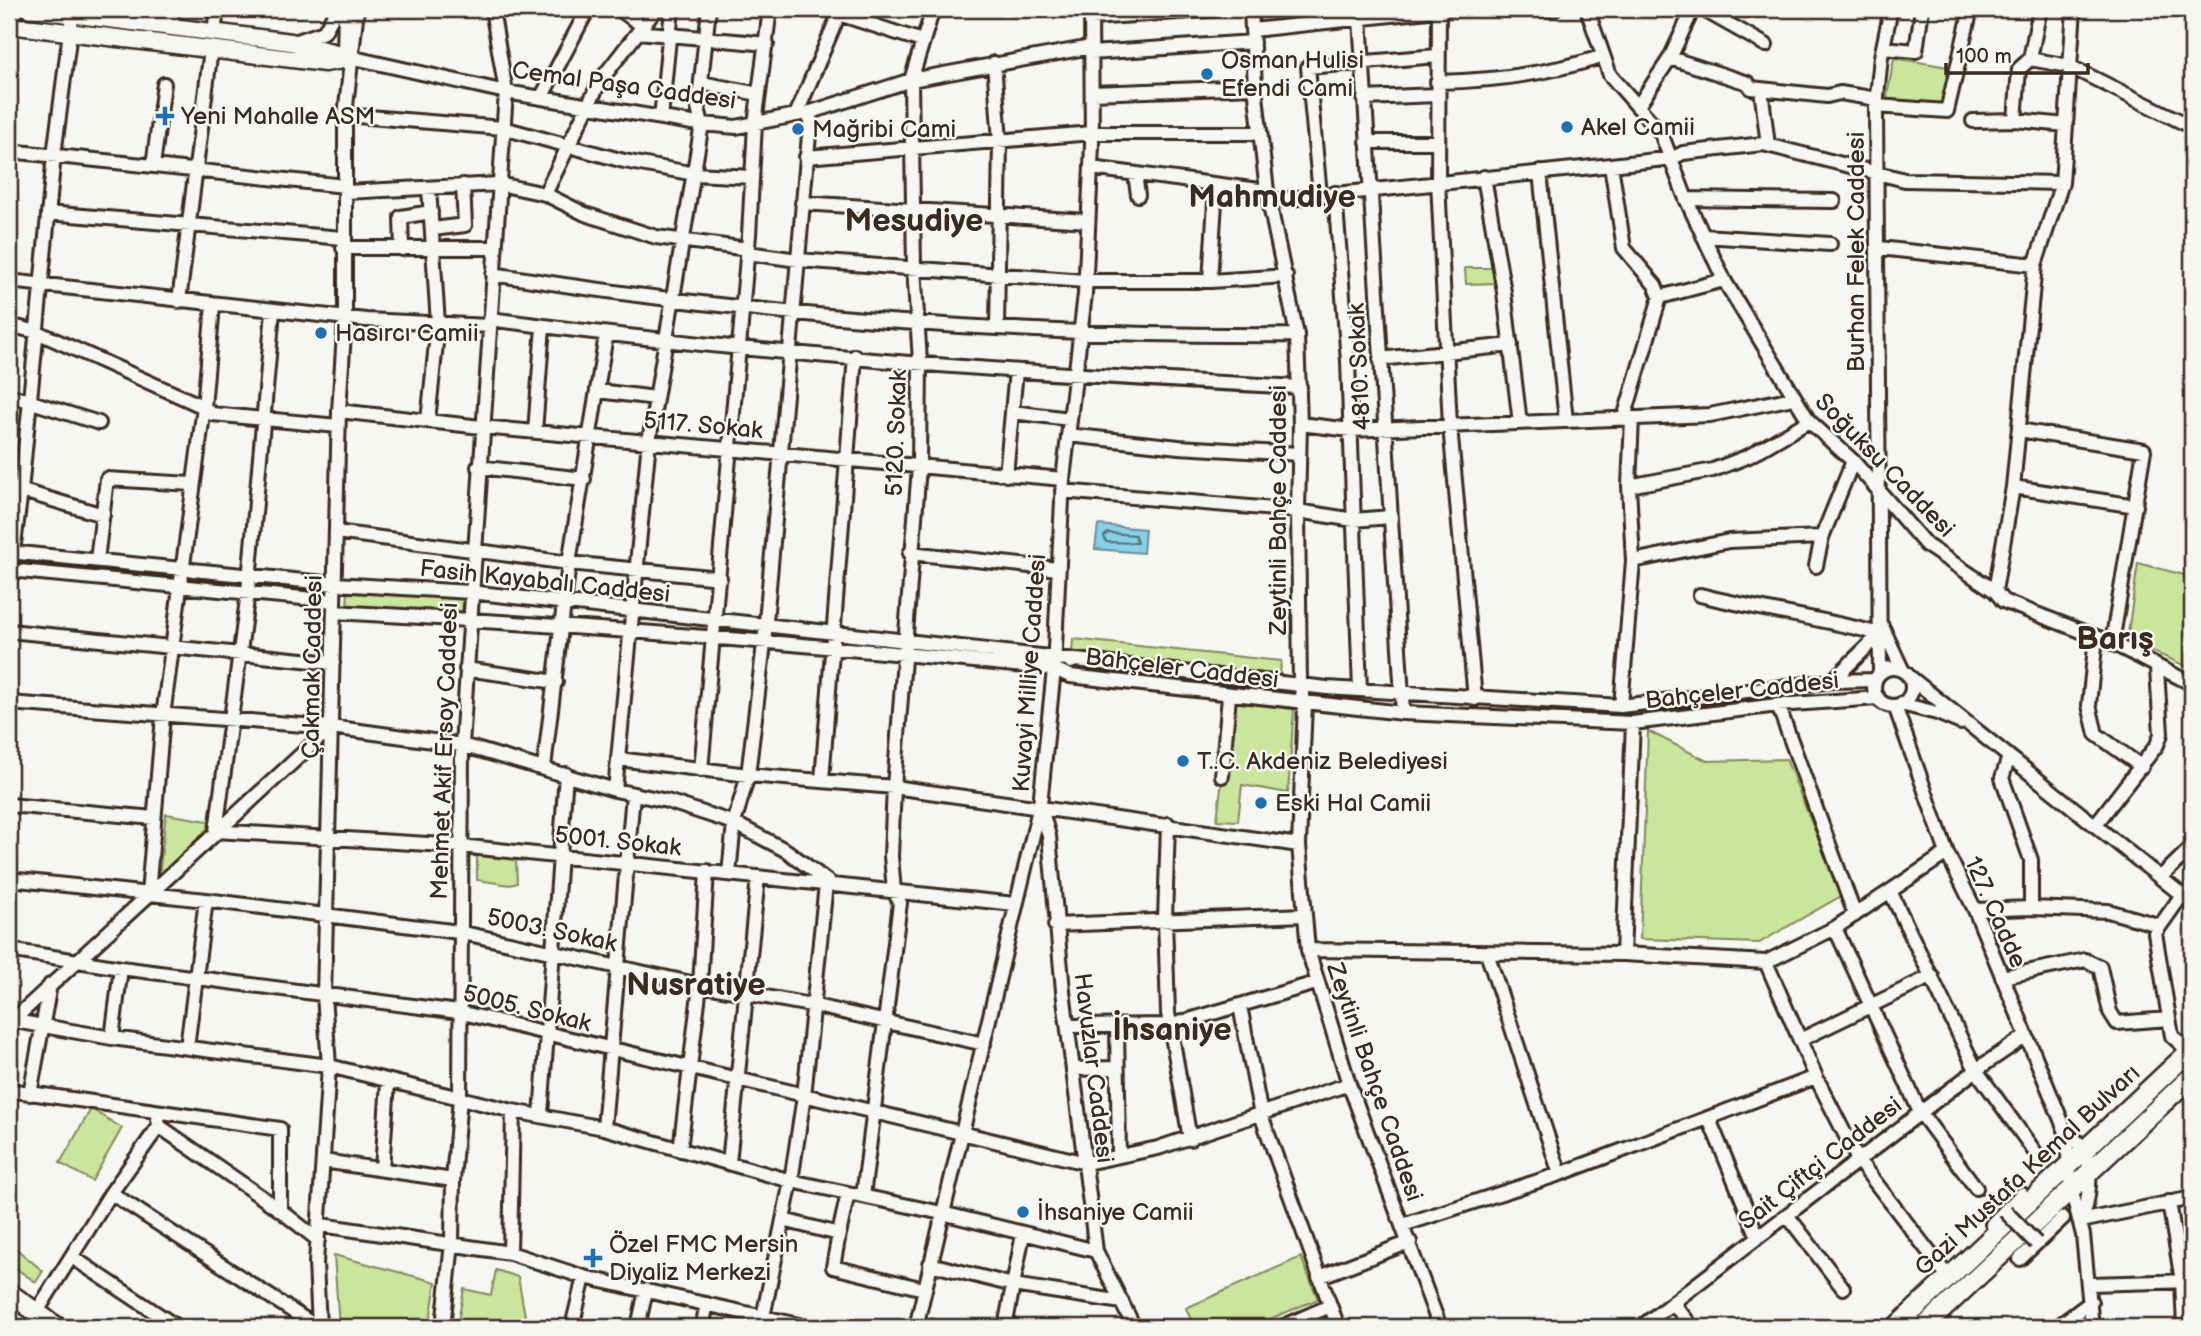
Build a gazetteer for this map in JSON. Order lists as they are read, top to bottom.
{
  "streets": {
    "highway": ["Gazi Mustafa Kemal Bulvarı"],
    "main road": ["Cemal Paşa Caddesi"],
    "street": [
      "Burhan Felek Caddesi",
      "4810. Sokak",
      "5117. Sokak",
      "5120. Sokak",
      "Soğuksu Caddesi",
      "Zeytinli Bahçe Caddesi",
      "Fasih Kayabalı Caddesi",
      "Çakmak Caddesi",
      "Bahçeler Caddesi",
      "Kuvayi Milliye Caddesi",
      "Mehmet Akif Ersoy Caddesi",
      "5001. Sokak",
      "127. Cadde",
      "5003. Sokak",
      "5005. Sokak",
      "Havuzlar Caddesi",
      "Sait Çiftçi Caddesi"
    ]
  },
  "crossings": [
    ["Cemal Paşa Caddesi", "4810. Sokak"],
    ["Cemal Paşa Caddesi", "5120. Sokak"],
    ["Cemal Paşa Caddesi", "Zeytinli Bahçe Caddesi"],
    ["Cemal Paşa Caddesi", "Çakmak Caddesi"],
    ["Cemal Paşa Caddesi", "Kuvayi Milliye Caddesi"],
    ["Cemal Paşa Caddesi", "Mehmet Akif Ersoy Caddesi"],
    ["Burhan Felek Caddesi", "Soğuksu Caddesi"],
    ["Burhan Felek Caddesi", "Bahçeler Caddesi"],
    ["Burhan Felek Caddesi", "127. Cadde"],
    ["4810. Sokak", "5117. Sokak"],
    ["4810. Sokak", "Bahçeler Caddesi"],
    ["5117. Sokak", "5120. Sokak"],
    ["5117. Sokak", "Zeytinli Bahçe Caddesi"],
    ["5117. Sokak", "Çakmak Caddesi"],
    ["5117. Sokak", "Kuvayi Milliye Caddesi"],
    ["5117. Sokak", "Mehmet Akif Ersoy Caddesi"],
    ["5120. Sokak", "Fasih Kayabalı Caddesi"],
    ["5120. Sokak", "5001. Sokak"],
    ["5120. Sokak", "5003. Sokak"],
    ["5120. Sokak", "5005. Sokak"],
    ["Zeytinli Bahçe Caddesi", "Bahçeler Caddesi"],
    ["Fasih Kayabalı Caddesi", "Çakmak Caddesi"],
    ["Fasih Kayabalı Caddesi", "Bahçeler Caddesi"],
    ["Fasih Kayabalı Caddesi", "Kuvayi Milliye Caddesi"],
    ["Fasih Kayabalı Caddesi", "Mehmet Akif Ersoy Caddesi"],
    ["Çakmak Caddesi", "5001. Sokak"],
    ["Çakmak Caddesi", "5003. Sokak"],
    ["Çakmak Caddesi", "5005. Sokak"],
    ["Bahçeler Caddesi", "Kuvayi Milliye Caddesi"],
    ["Bahçeler Caddesi", "127. Cadde"],
    ["Kuvayi Milliye Caddesi", "5001. Sokak"],
    ["Kuvayi Milliye Caddesi", "5003. Sokak"],
    ["Kuvayi Milliye Caddesi", "5005. Sokak"],
    ["Kuvayi Milliye Caddesi", "Havuzlar Caddesi"],
    ["Mehmet Akif Ersoy Caddesi", "5001. Sokak"],
    ["Mehmet Akif Ersoy Caddesi", "5003. Sokak"],
    ["Mehmet Akif Ersoy Caddesi", "5005. Sokak"],
    ["127. Cadde", "Sait Çiftçi Caddesi"],
    ["5005. Sokak", "Havuzlar Caddesi"]
  ],
  "districts": [
    "Mahmudiye",
    "Mesudiye",
    "Barış",
    "Nusratiye",
    "İhsaniye"
  ],
  "places": {
    "other": [
      "Osman Hulisi Efendi Cami",
      "Akel Camii",
      "Mağribi Cami",
      "Hasırcı Camii",
      "T..C. Akdeniz Belediyesi",
      "Eski Hal Camii",
      "İhsaniye Camii"
    ],
    "health": ["Yeni Mahalle ASM", "Özel FMC Mersin Diyaliz Merkezi"]
  },
  "scale_bar": "100 m"
}
